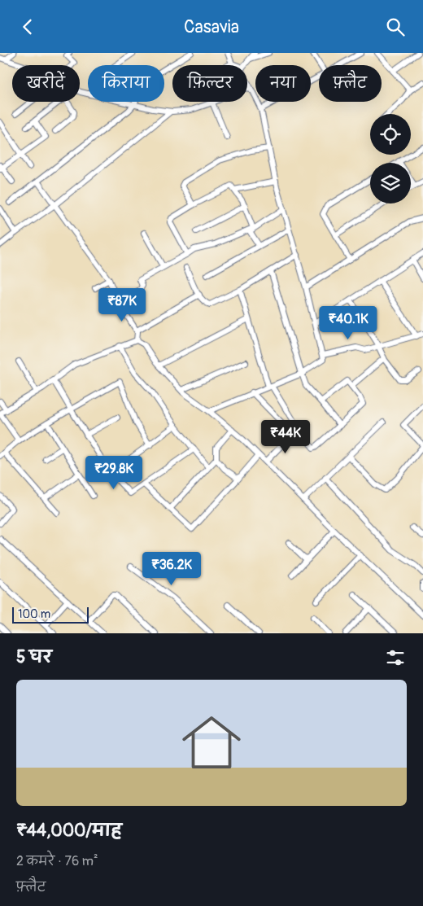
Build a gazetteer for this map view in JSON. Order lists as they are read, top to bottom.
{
  "scale_bar": "100 m",
  "page": {
    "header": "Casavia",
    "chip": [
      "खरीदें",
      "किराया",
      "फ़िल्टर",
      "नया",
      "फ़्लैट"
    ],
    "price": [
      "₹87K",
      "₹40.1K",
      "₹44K",
      "₹29.8K",
      "₹36.2K"
    ],
    "scale": "100 m",
    "heading": "5 घर",
    "list": [
      {
        "name": "₹44,000/माह",
        "note": "2 कमरे · 76 m² · फ़्लैट"
      }
    ]
  }
}
